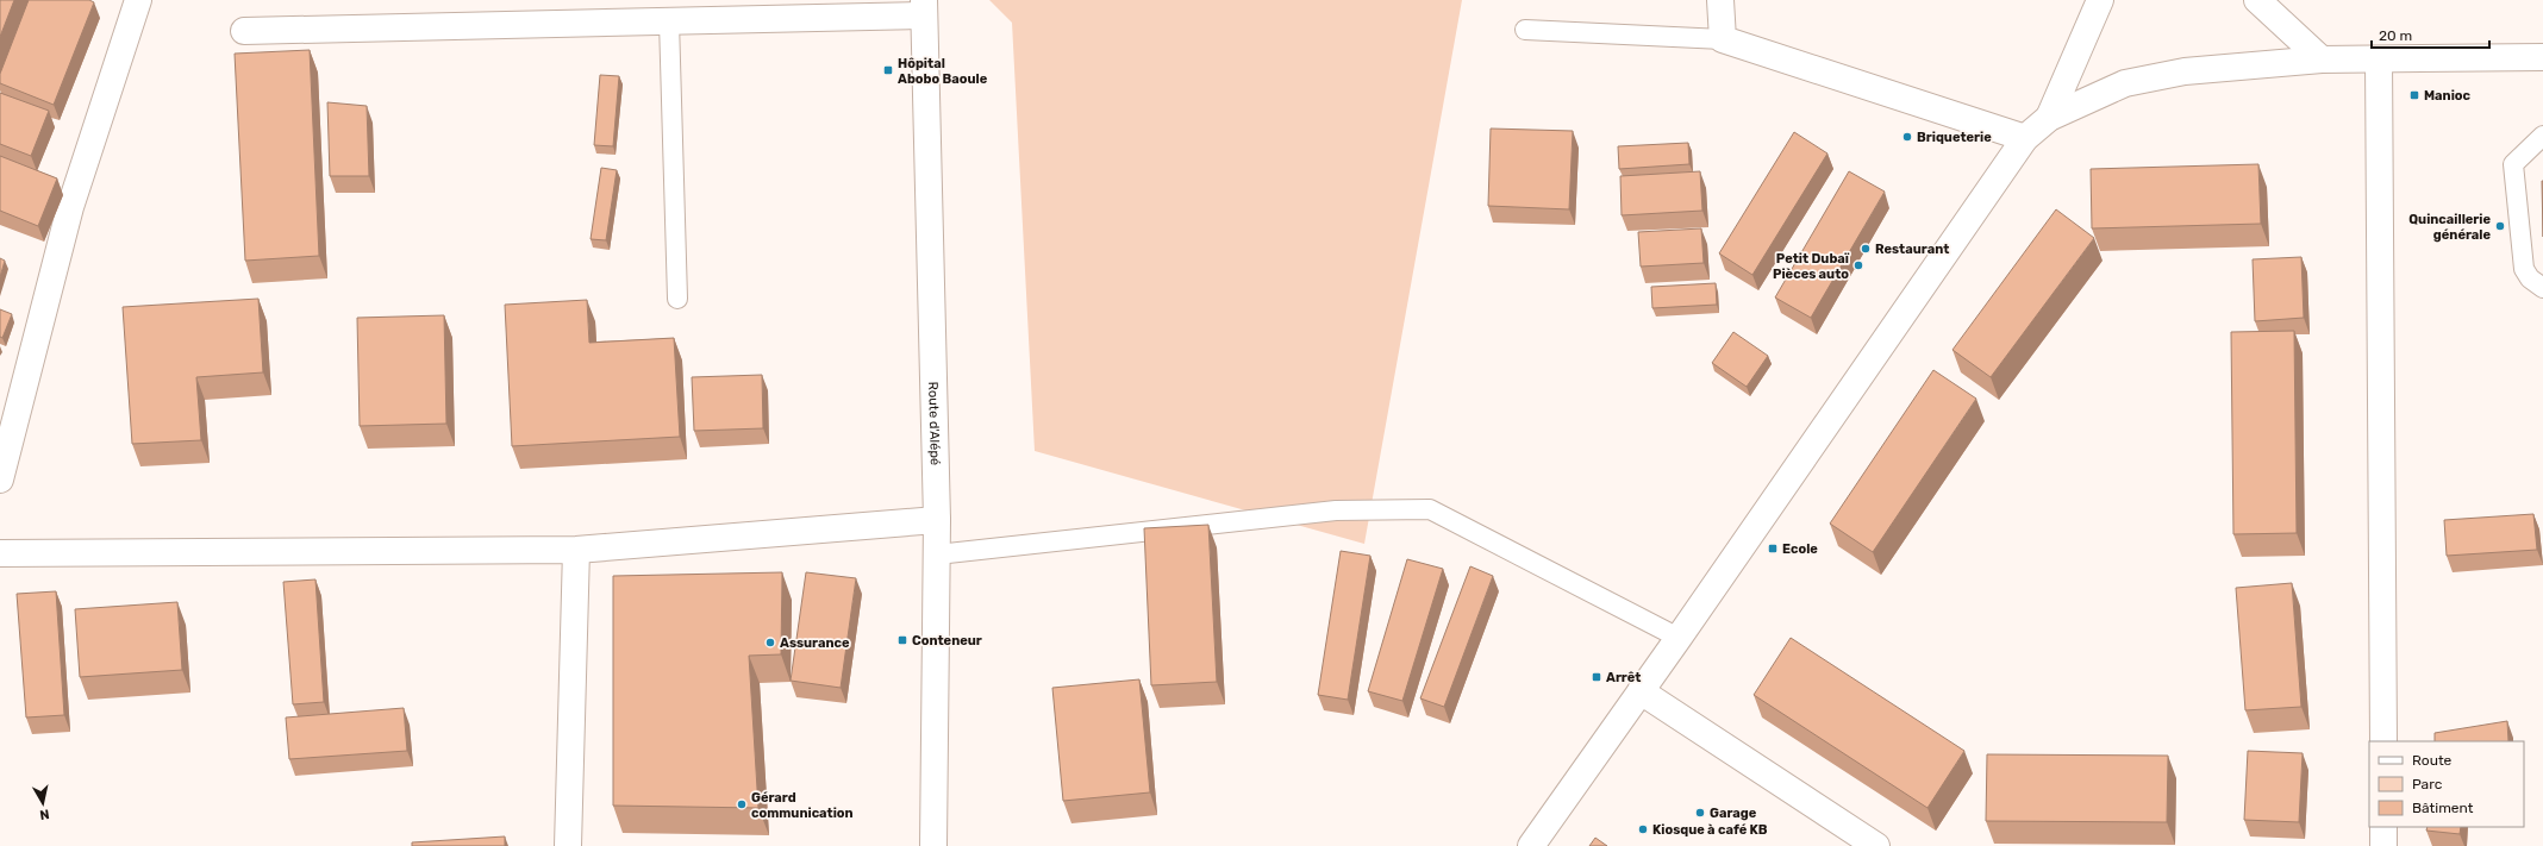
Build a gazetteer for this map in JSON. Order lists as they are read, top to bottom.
{
  "streets": {
    "street": ["Route d'Alépé"]
  },
  "places": {
    "transit": [
      "Hôpital Abobo Baoule",
      "Manioc",
      "Ecole",
      "Conteneur",
      "Arrêt"
    ],
    "other": [
      "Briqueterie",
      "Quincaillerie générale",
      "Restaurant",
      "Petit Dubaï Pièces auto",
      "Assurance",
      "Gérard communication",
      "Garage",
      "Kiosque à café KB"
    ]
  },
  "legend": ["Route", "Parc", "Bâtiment"],
  "scale_bar": "20 m",
  "north": "bottom"
}
